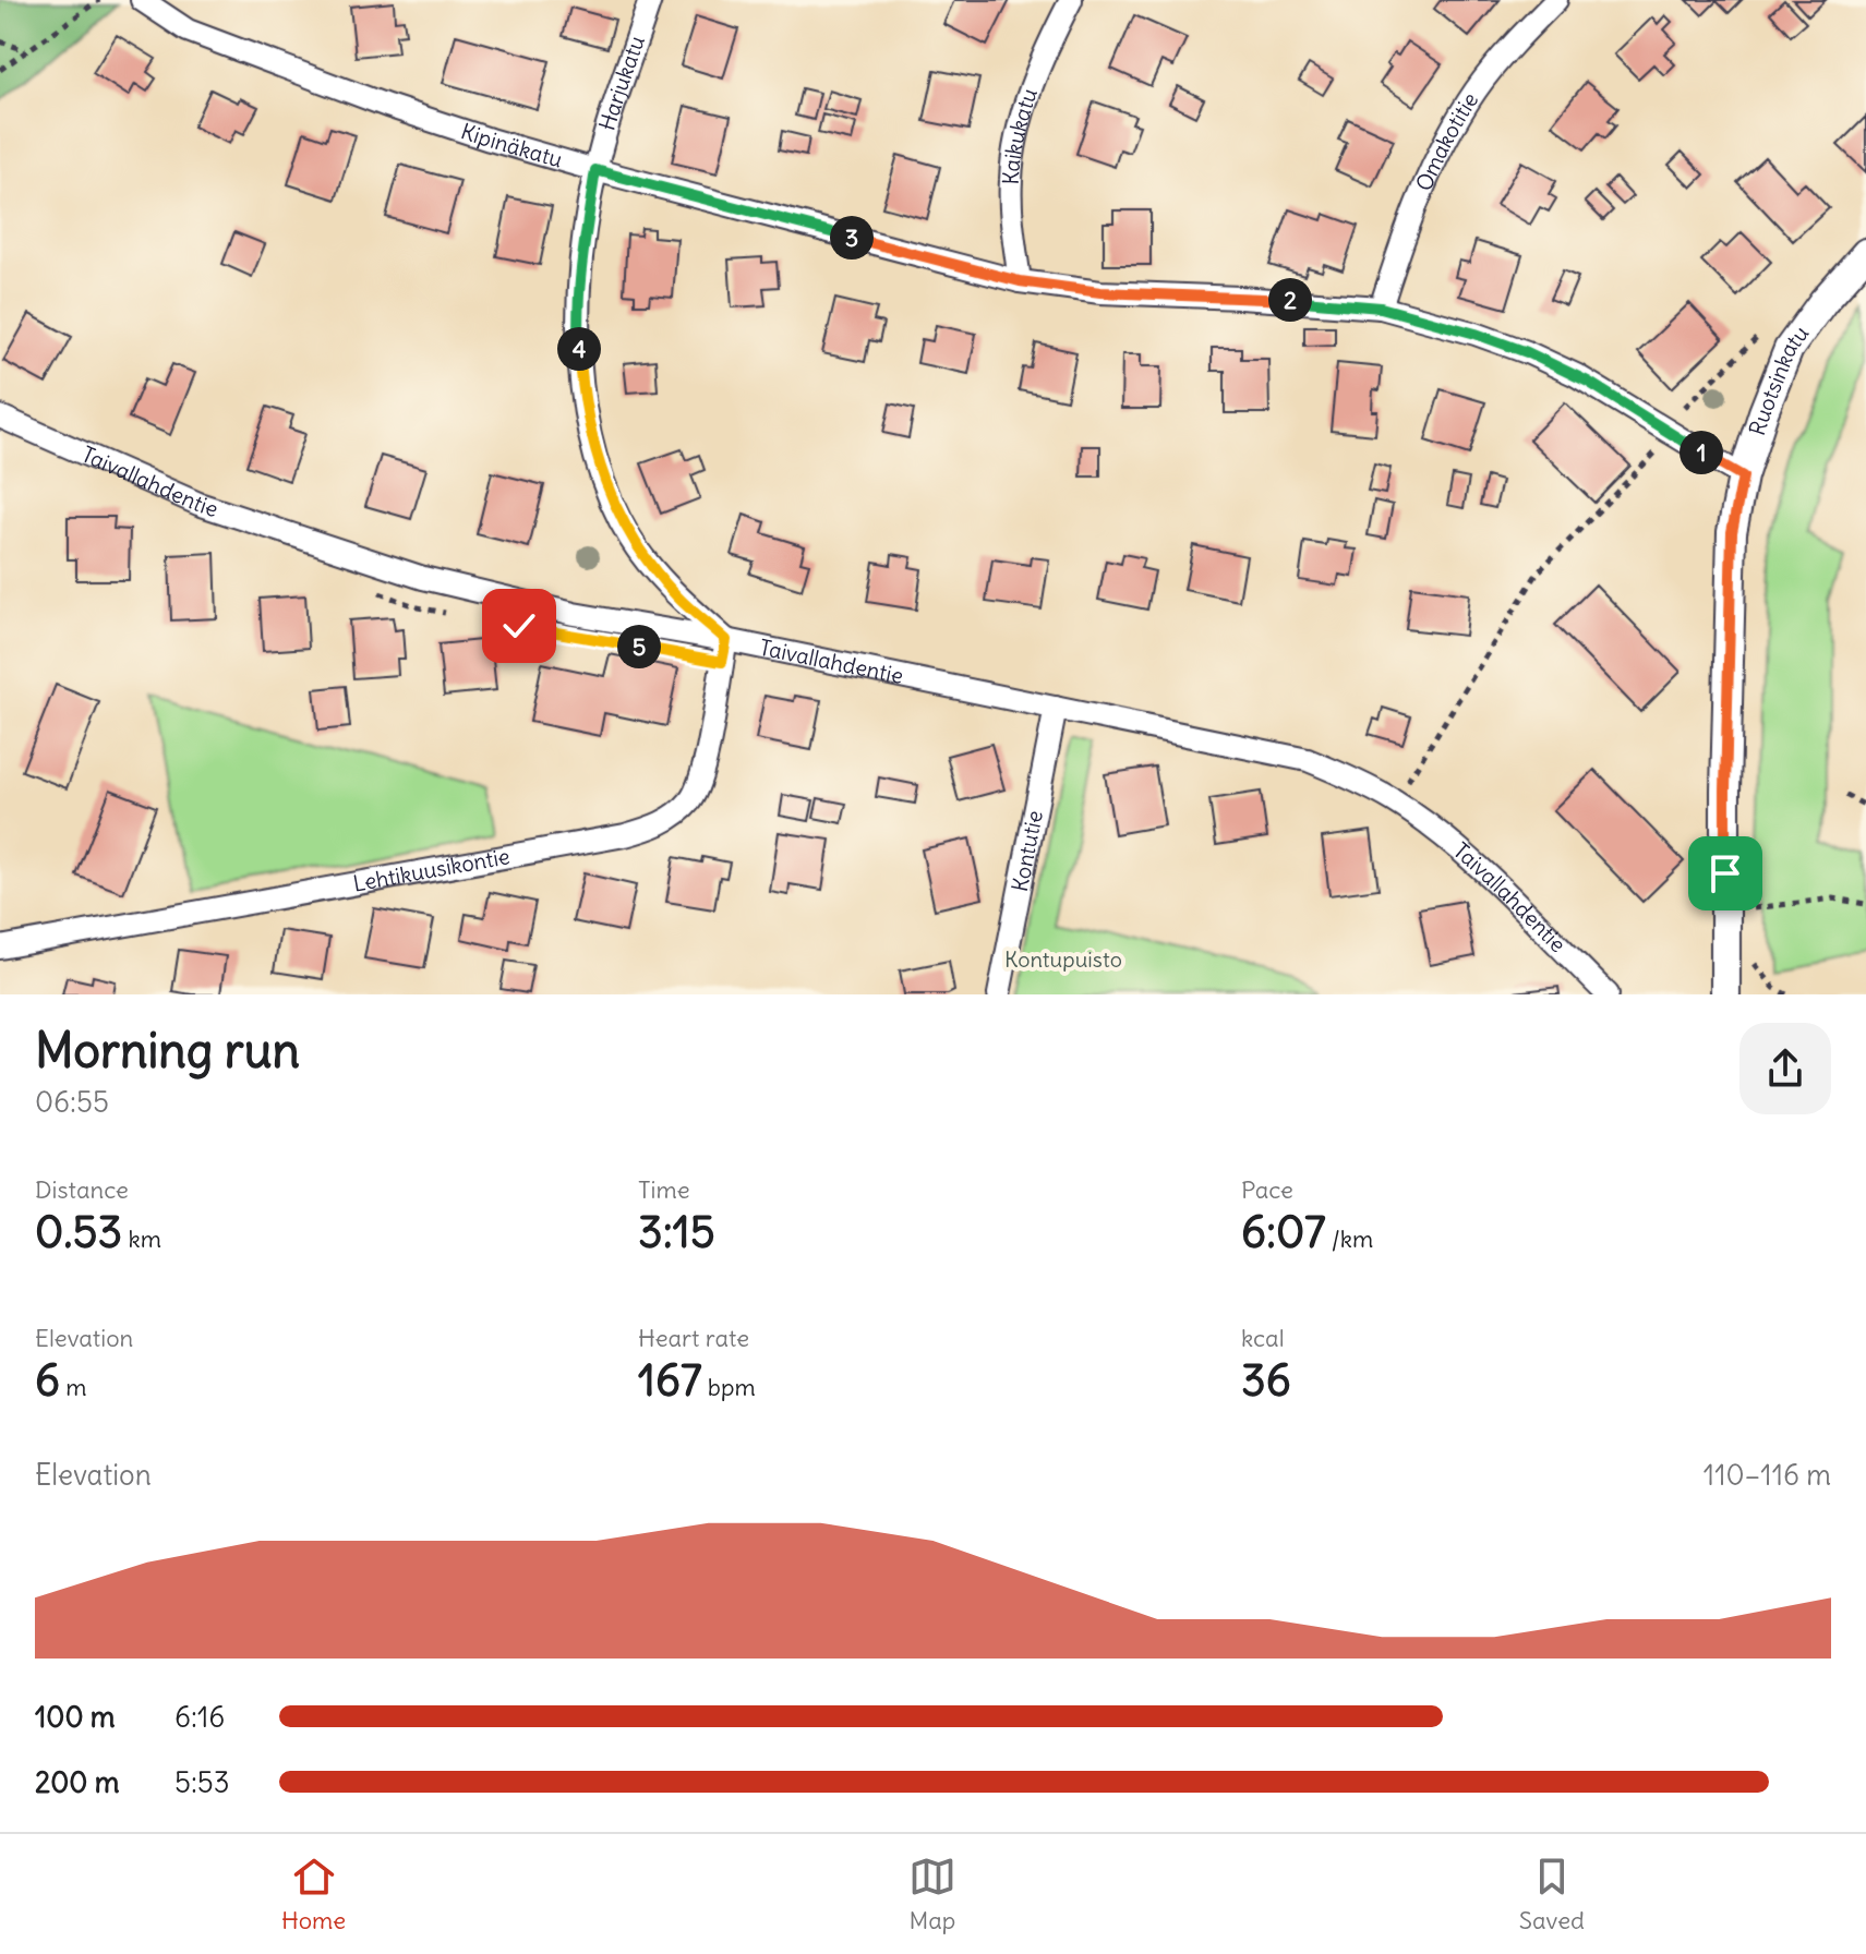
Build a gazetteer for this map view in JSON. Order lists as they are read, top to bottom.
{
  "streets": {
    "street": [
      "Harjukatu",
      "Kaikukatu",
      "Omakotitie",
      "Kipinäkatu",
      "Ruotsinkatu",
      "Taivallahdentie",
      "Kontutie",
      "Lehtikuusikontie"
    ]
  },
  "crossings": [
    ["Harjukatu", "Kipinäkatu"],
    ["Harjukatu", "Taivallahdentie"],
    ["Harjukatu", "Lehtikuusikontie"],
    ["Kaikukatu", "Kipinäkatu"],
    ["Omakotitie", "Kipinäkatu"],
    ["Kipinäkatu", "Ruotsinkatu"],
    ["Taivallahdentie", "Kontutie"],
    ["Taivallahdentie", "Lehtikuusikontie"]
  ],
  "parks": ["Kontupuisto"],
  "page": {
    "pins": [
      "3",
      "2",
      "4",
      "1",
      "5"
    ],
    "heading": ["Morning run", "06:55"],
    "stats": [
      ["Distance", "0.53 km"],
      ["Time", "3:15"],
      ["Pace", "6:07 /km"],
      ["Elevation", "6 m"],
      ["Heart rate", "167 bpm"],
      ["kcal", "36"]
    ],
    "chart": ["Elevation", "110–116 m"],
    "list": [
      {
        "name": "100 m",
        "note": "6:16"
      },
      {
        "name": "200 m",
        "note": "5:53"
      }
    ],
    "tabs": ["Home", "Map", "Saved"]
  }
}
